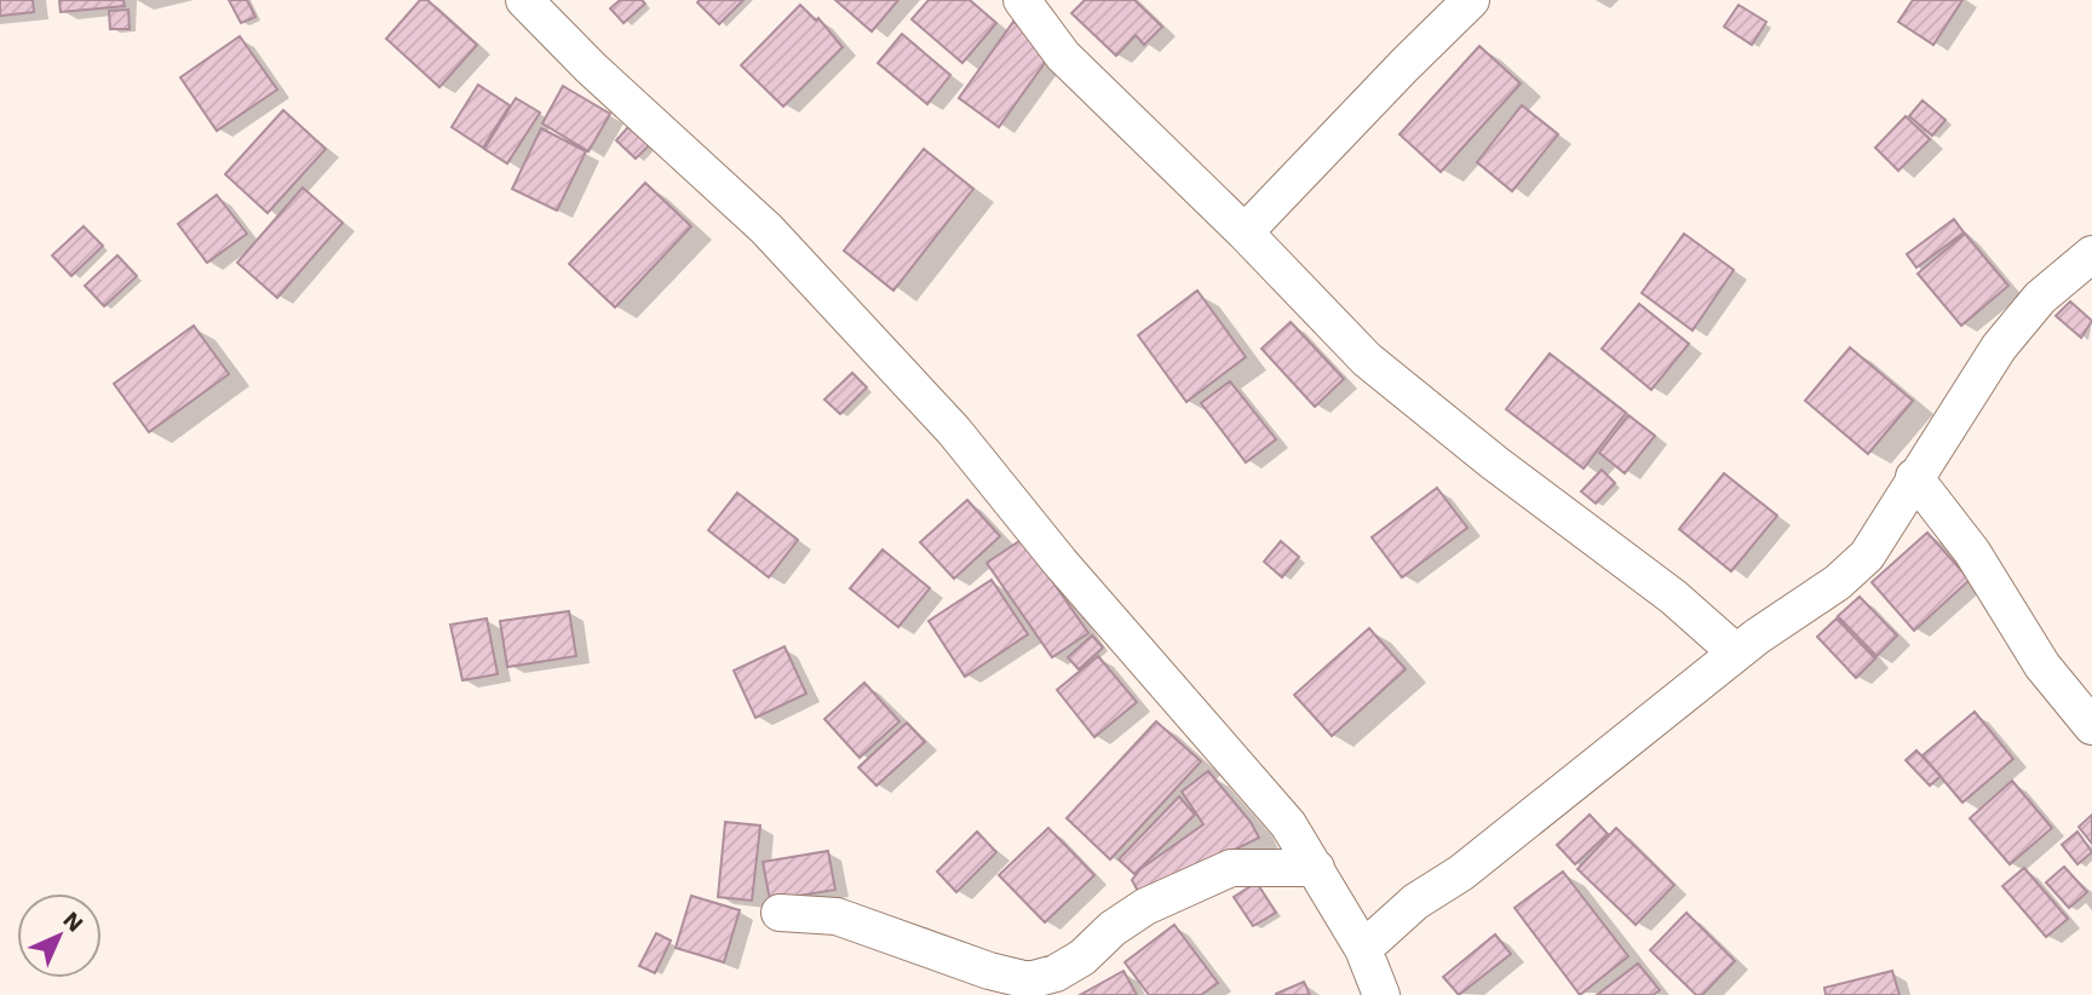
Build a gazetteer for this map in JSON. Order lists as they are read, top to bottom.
{
  "north": "top right"
}
